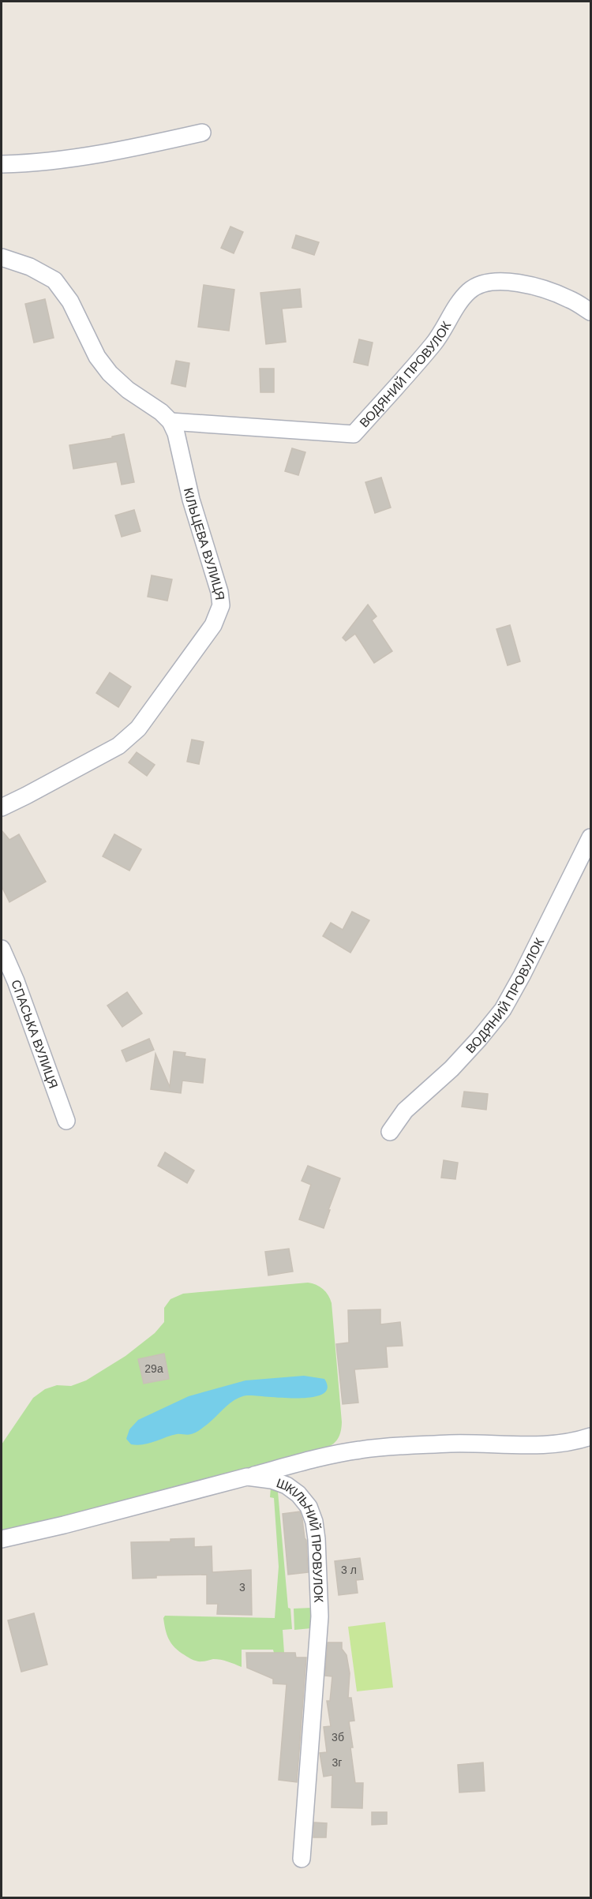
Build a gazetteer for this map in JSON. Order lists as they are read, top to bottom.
{
  "streets": {
    "street": [
      "ВОДЯНИЙ ПРОВУЛОК",
      "КІЛЬЦЕВА ВУЛИЦЯ",
      "СПАСЬКА ВУЛИЦЯ",
      "ШКІЛЬНИЙ ПРОВУЛОК"
    ]
  },
  "crossings": [
    ["ВОДЯНИЙ ПРОВУЛОК", "КІЛЬЦЕВА ВУЛИЦЯ"]
  ],
  "house_numbers": [
    "29а",
    "3 л",
    "3",
    "3б",
    "3г"
  ]
}
